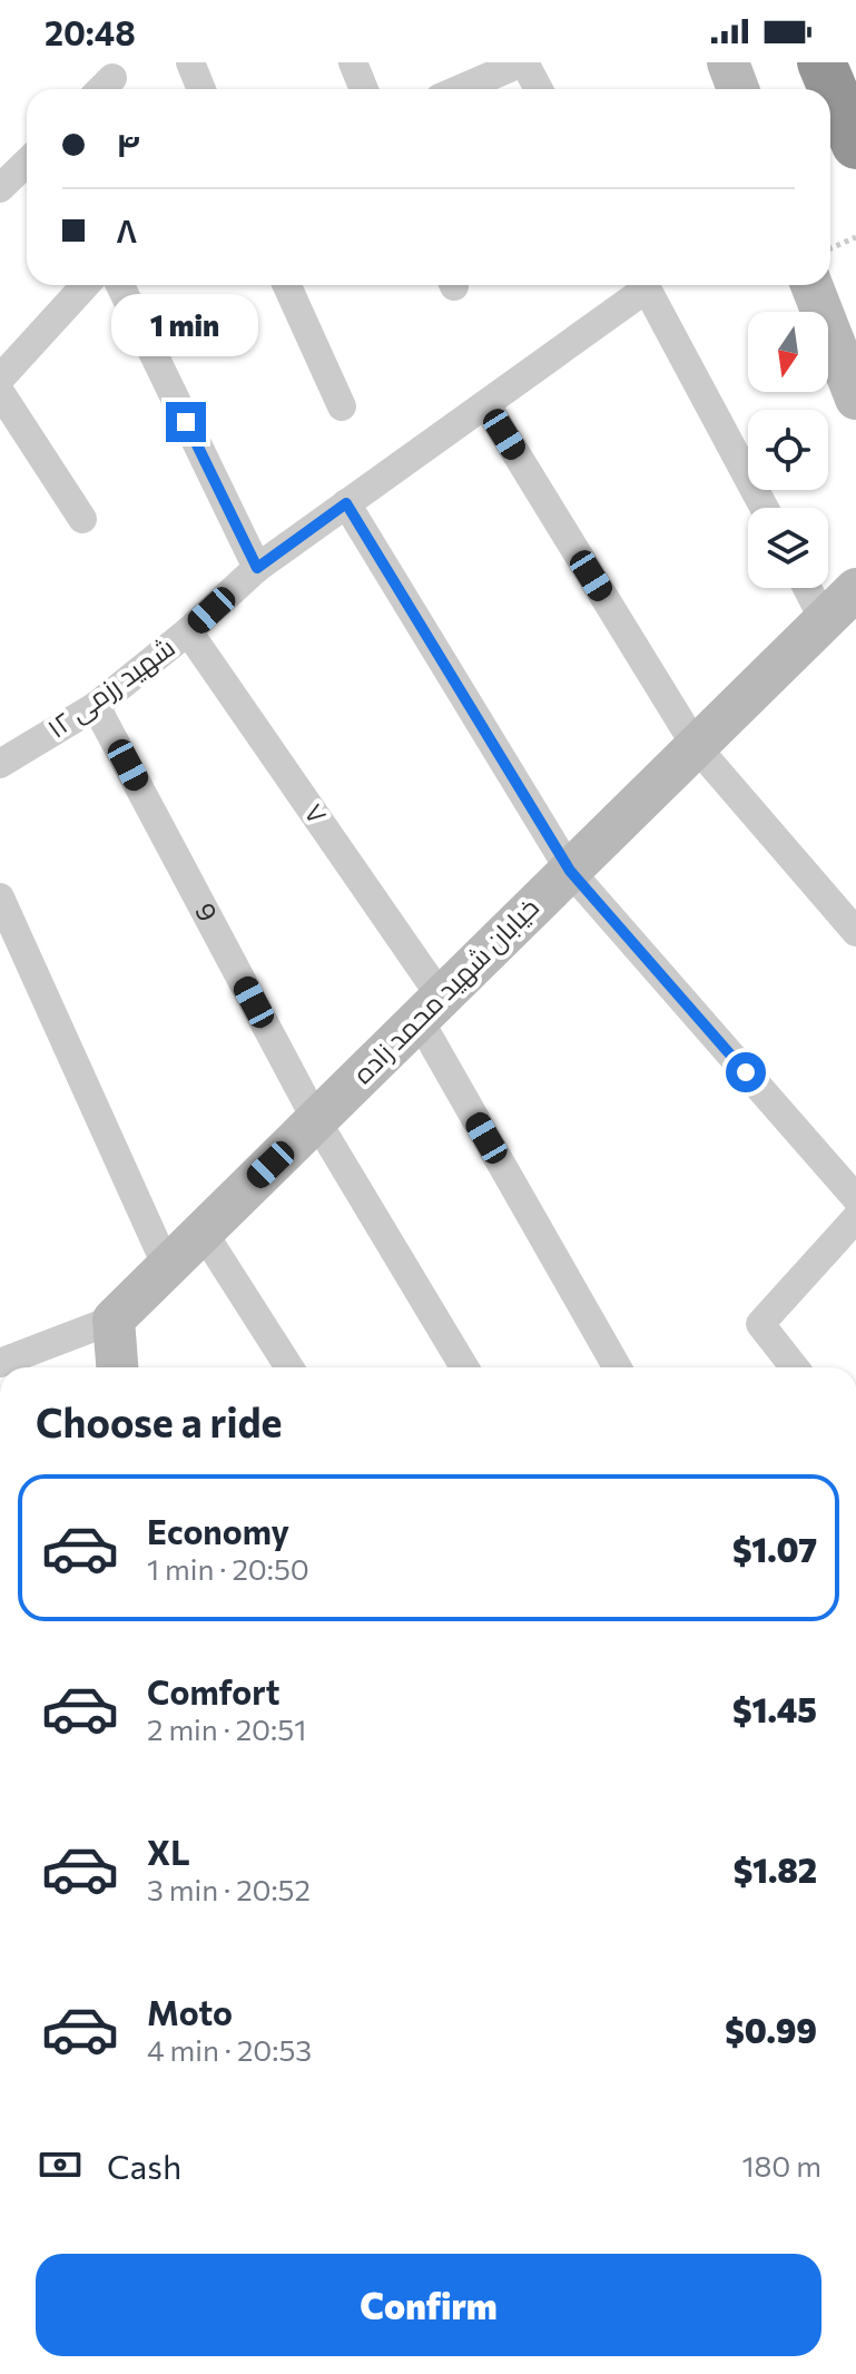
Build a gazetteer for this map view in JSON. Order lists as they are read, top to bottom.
{
  "streets": {
    "street": [
      "شهید رزمی ۱۲",
      "۷",
      "9",
      "خیابان شهید محمد زاده"
    ]
  },
  "crossings": [
    ["شهید رزمی ۱۲", "۷"],
    ["شهید رزمی ۱۲", "9"],
    ["۷", "خیابان شهید محمد زاده"],
    ["9", "خیابان شهید محمد زاده"]
  ],
  "north": "bottom",
  "page": {
    "status": "20:48",
    "banner": ["۴", "۸"],
    "bubble": "1 min",
    "heading": "Choose a ride",
    "list": [
      {
        "name": "Economy",
        "note": "1 min · 20:50",
        "value": "$1.07"
      },
      {
        "name": "Comfort",
        "note": "2 min · 20:51",
        "value": "$1.45"
      },
      {
        "name": "XL",
        "note": "3 min · 20:52",
        "value": "$1.82"
      },
      {
        "name": "Moto",
        "note": "4 min · 20:53",
        "value": "$0.99"
      }
    ],
    "pay": ["Cash", "180 m"],
    "buttons": "Confirm"
  }
}
